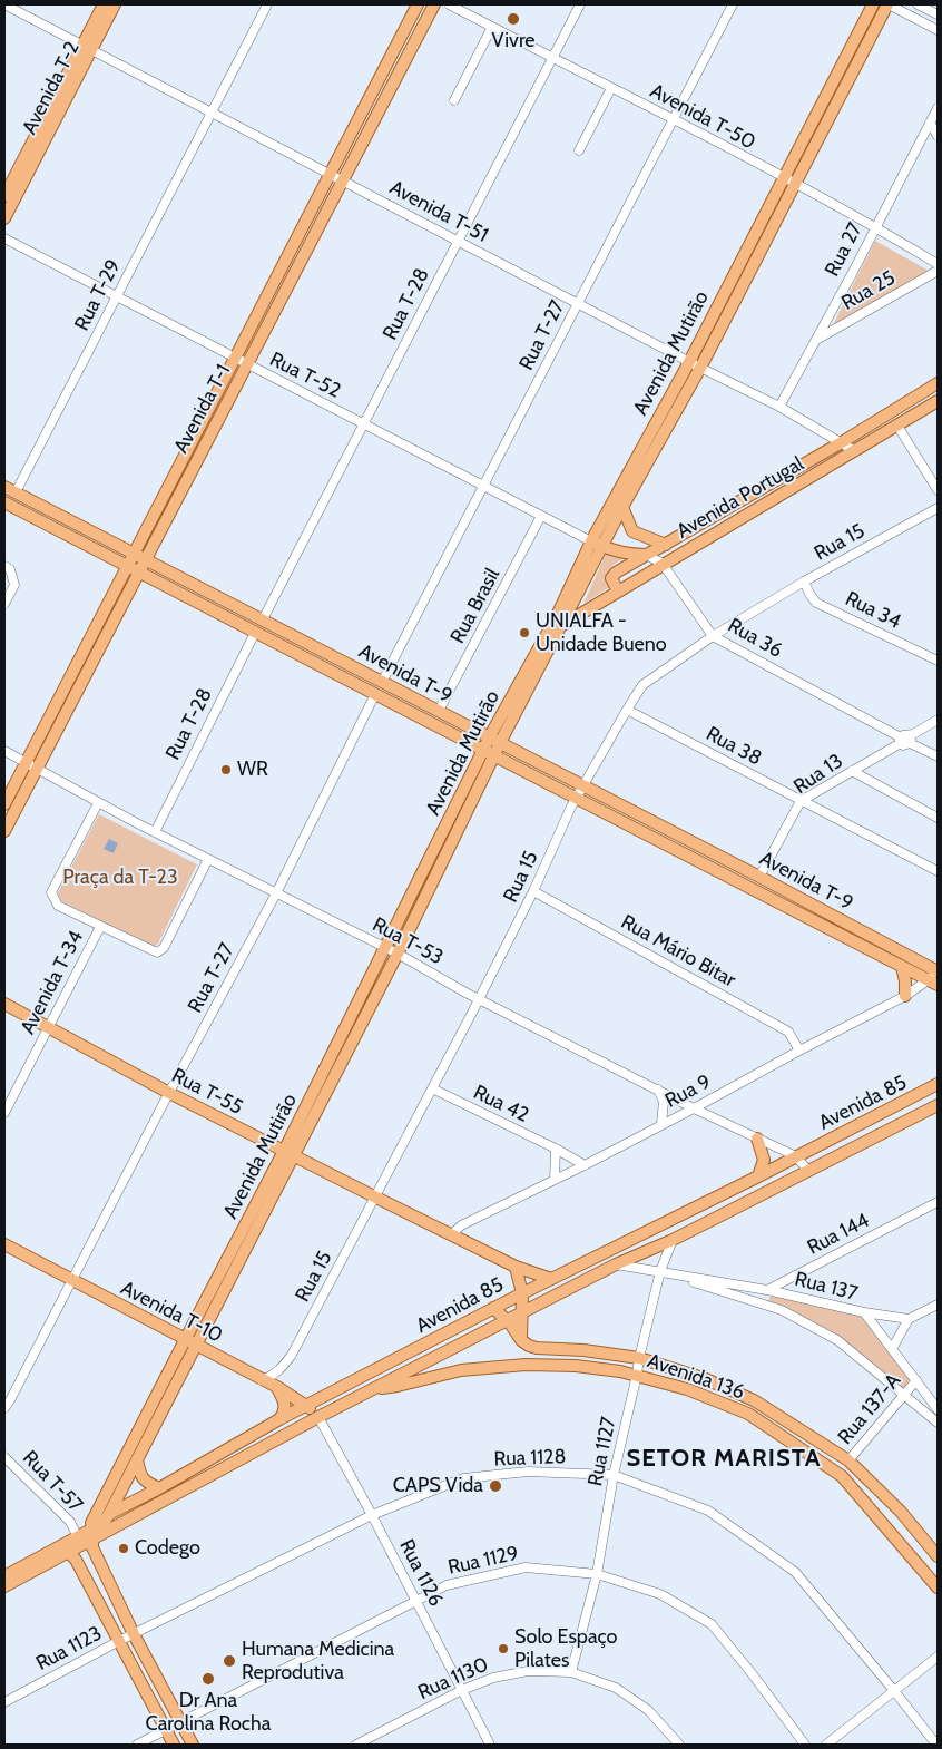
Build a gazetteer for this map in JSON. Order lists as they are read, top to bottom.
{
  "streets": {
    "main road": [
      "Avenida T-2",
      "Avenida Mutirão",
      "Avenida T-1",
      "Avenida Portugal",
      "Rua 36",
      "Avenida T-9",
      "Rua T-55",
      "Avenida 85",
      "Avenida T-10",
      "Avenida 136"
    ],
    "street": [
      "Avenida T-50",
      "Avenida T-51",
      "Rua 27",
      "Rua 25",
      "Rua T-29",
      "Rua T-28",
      "Rua T-27",
      "Rua T-52",
      "Rua 15",
      "Rua Brasil",
      "Rua 34",
      "Rua 38",
      "Rua 13",
      "Rua T-53",
      "Rua Mário Bitar",
      "Avenida T-34",
      "Rua 9",
      "Rua 42",
      "Rua 144",
      "Rua 137",
      "Rua 137-A",
      "Rua 1127",
      "Rua 1128",
      "Rua T-57",
      "Rua 1129",
      "Rua 1126",
      "Rua 1123",
      "Rua 1130"
    ]
  },
  "crossings": [
    ["Avenida T-2", "Avenida T-51"],
    ["Avenida T-50", "Rua 27"],
    ["Avenida T-50", "Rua T-28"],
    ["Avenida T-50", "Rua T-27"],
    ["Avenida T-50", "Avenida Mutirão"],
    ["Avenida T-51", "Rua 27"],
    ["Avenida T-51", "Rua T-29"],
    ["Avenida T-51", "Rua T-28"],
    ["Avenida T-51", "Rua T-27"],
    ["Avenida T-51", "Avenida Mutirão"],
    ["Avenida T-51", "Avenida T-1"],
    ["Avenida T-51", "Avenida Portugal"],
    ["Rua 27", "Rua 25"],
    ["Rua T-29", "Rua T-52"],
    ["Rua T-29", "Avenida T-9"],
    ["Rua T-28", "Rua T-52"],
    ["Rua T-28", "Avenida T-9"],
    ["Rua T-28", "Rua T-53"],
    ["Rua T-27", "Rua T-52"],
    ["Rua T-27", "Avenida T-9"],
    ["Rua T-27", "Rua T-53"],
    ["Rua T-27", "Rua T-55"],
    ["Rua T-27", "Avenida T-10"],
    ["Avenida Mutirão", "Rua T-52"],
    ["Avenida Mutirão", "Avenida Portugal"],
    ["Avenida Mutirão", "Rua 36"],
    ["Avenida Mutirão", "Avenida T-9"],
    ["Avenida Mutirão", "Rua T-53"],
    ["Avenida Mutirão", "Rua T-55"],
    ["Avenida Mutirão", "Avenida 85"],
    ["Avenida Mutirão", "Avenida T-10"],
    ["Rua T-52", "Avenida T-1"],
    ["Rua T-52", "Rua Brasil"],
    ["Rua T-52", "Rua 36"],
    ["Avenida T-1", "Avenida T-9"],
    ["Avenida T-1", "Rua T-53"],
    ["Avenida Portugal", "Rua 36"],
    ["Rua 15", "Rua 34"],
    ["Rua 15", "Rua 36"],
    ["Rua 15", "Avenida T-9"],
    ["Rua 15", "Rua 38"],
    ["Rua 15", "Rua T-53"],
    ["Rua 15", "Rua Mário Bitar"],
    ["Rua 15", "Rua T-55"],
    ["Rua 15", "Rua 42"],
    ["Rua 15", "Avenida T-10"],
    ["Rua Brasil", "Avenida T-9"],
    ["Rua 36", "Rua 13"],
    ["Avenida T-9", "Rua 13"],
    ["Avenida T-9", "Rua 9"],
    ["Rua 38", "Rua 13"],
    ["Rua T-53", "Rua 9"],
    ["Rua T-53", "Avenida 85"],
    ["Rua Mário Bitar", "Rua 9"],
    ["Avenida T-34", "Rua T-55"],
    ["Rua T-55", "Rua 9"],
    ["Rua T-55", "Avenida 85"],
    ["Rua 9", "Rua 42"],
    ["Avenida 85", "Rua 137"],
    ["Avenida 85", "Avenida T-10"],
    ["Avenida 85", "Avenida 136"],
    ["Avenida 85", "Rua 1127"],
    ["Avenida 85", "Rua T-57"],
    ["Avenida 85", "Rua 1126"],
    ["Rua 144", "Rua 137"],
    ["Rua 137", "Rua 137-A"],
    ["Rua 137", "Rua 1127"],
    ["Avenida T-10", "Rua 1126"],
    ["Avenida 136", "Rua 137-A"],
    ["Avenida 136", "Rua 1127"],
    ["Rua 1127", "Rua 1128"],
    ["Rua 1127", "Rua 1129"],
    ["Rua 1127", "Rua 1130"],
    ["Rua 1128", "Rua 1126"],
    ["Rua 1128", "Rua 1123"],
    ["Rua 1129", "Rua 1126"],
    ["Rua 1126", "Rua 1130"]
  ],
  "districts": ["SETOR MARISTA"],
  "parks": ["Praça da T-23"],
  "places": [
    "Vivre",
    "UNIALFA - Unidade Bueno",
    "WR",
    "CAPS Vida",
    "Codego",
    "Solo Espaço Pilates",
    "Humana Medicina Reprodutiva",
    "Dr Ana Carolina Rocha"
  ]
}
